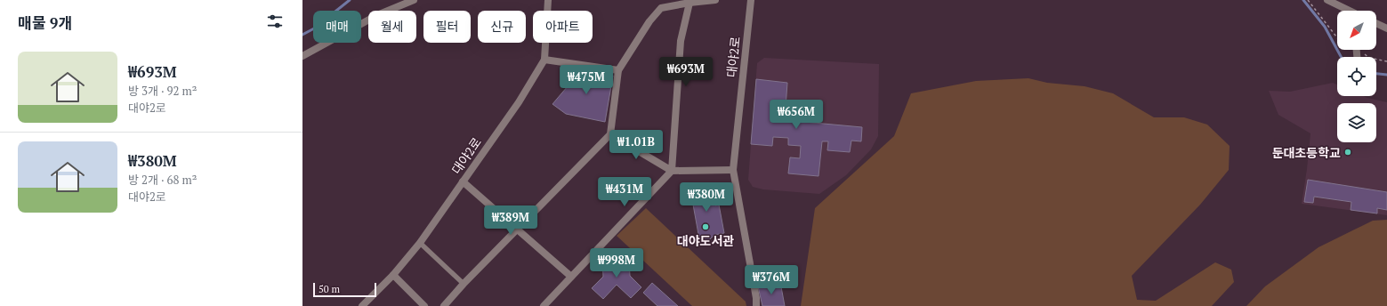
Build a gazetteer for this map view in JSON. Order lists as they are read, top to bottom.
{
  "streets": {
    "street": ["대야2로"]
  },
  "places": ["둔대초등학교", "대야도서관"],
  "scale_bar": "50 m",
  "north": "bottom left",
  "page": {
    "heading": "매물 9개",
    "chip": [
      "매매",
      "월세",
      "필터",
      "신규",
      "아파트"
    ],
    "list": [
      {
        "name": "₩693M",
        "note": "방 3개 · 92 m² · 대야2로"
      },
      {
        "name": "₩380M",
        "note": "방 2개 · 68 m² · 대야2로"
      }
    ],
    "price": [
      "₩693M",
      "₩475M",
      "₩656M",
      "₩1.01B",
      "₩431M",
      "₩380M",
      "₩389M",
      "₩998M",
      "₩376M"
    ],
    "scale": "50 m"
  }
}
